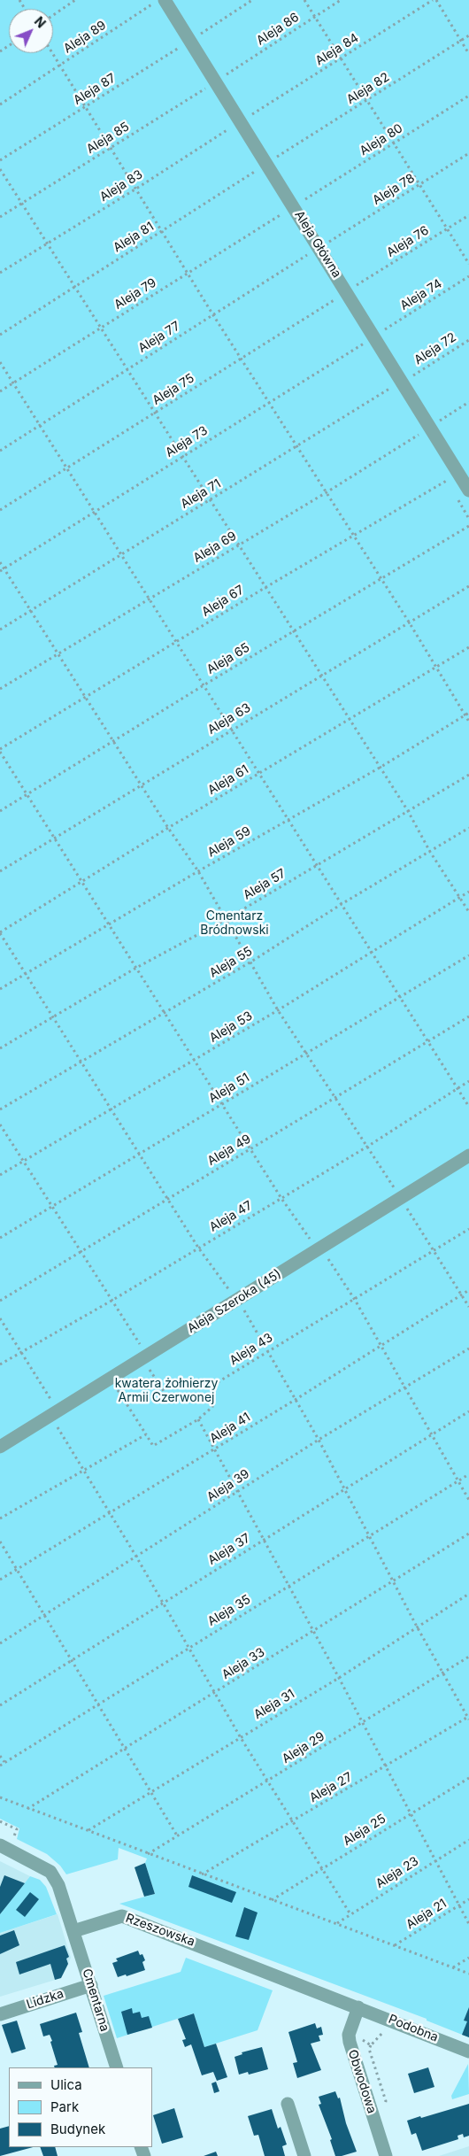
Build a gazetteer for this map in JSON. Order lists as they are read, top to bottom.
{
  "streets": {
    "street": [
      "Aleja Główna",
      "Aleja Szeroka (45)",
      "Rzeszowska",
      "Lidzka",
      "Cmentarna",
      "Podobna",
      "Obwodowa"
    ],
    "path": [
      "Aleja 86",
      "Aleja 89",
      "Aleja 84",
      "Aleja 82",
      "Aleja 87",
      "Aleja 85",
      "Aleja 80",
      "Aleja 83",
      "Aleja 78",
      "Aleja 81",
      "Aleja 76",
      "Aleja 79",
      "Aleja 74",
      "Aleja 77",
      "Aleja 72",
      "Aleja 75",
      "Aleja 73",
      "Aleja 71",
      "Aleja 69",
      "Aleja 67",
      "Aleja 65",
      "Aleja 63",
      "Aleja 61",
      "Aleja 59",
      "Aleja 57",
      "Aleja 55",
      "Aleja 53",
      "Aleja 51",
      "Aleja 49",
      "Aleja 47",
      "Aleja 43",
      "Aleja 41",
      "Aleja 39",
      "Aleja 37",
      "Aleja 35",
      "Aleja 33",
      "Aleja 31",
      "Aleja 29",
      "Aleja 27",
      "Aleja 25",
      "Aleja 23",
      "Aleja 21"
    ]
  },
  "crossings": [
    ["Aleja 86", "Aleja 85"],
    ["Aleja 86", "Aleja Główna"],
    ["Aleja 84", "Aleja 83"],
    ["Aleja 84", "Aleja Główna"],
    ["Aleja 82", "Aleja 81"],
    ["Aleja 82", "Aleja Główna"],
    ["Aleja 87", "Aleja Główna"],
    ["Aleja 85", "Aleja Główna"],
    ["Aleja 83", "Aleja Główna"],
    ["Aleja 78", "Aleja Główna"],
    ["Aleja 78", "Aleja 77"],
    ["Aleja 81", "Aleja Główna"],
    ["Aleja 76", "Aleja Główna"],
    ["Aleja 76", "Aleja 75"],
    ["Aleja Główna", "Aleja 74"],
    ["Aleja Główna", "Aleja 77"],
    ["Aleja Główna", "Aleja 72"],
    ["Aleja Główna", "Aleja 75"],
    ["Aleja Główna", "Aleja 73"],
    ["Aleja Główna", "Aleja 71"],
    ["Aleja Główna", "Aleja 69"],
    ["Aleja Główna", "Aleja 67"],
    ["Aleja 74", "Aleja 73"],
    ["Aleja 72", "Aleja 71"],
    ["Rzeszowska", "Cmentarna"],
    ["Rzeszowska", "Podobna"],
    ["Rzeszowska", "Obwodowa"],
    ["Lidzka", "Cmentarna"],
    ["Podobna", "Obwodowa"]
  ],
  "parks": ["Cmentarz Bródnowski", "kwatera żołnierzy Armii Czerwonej"],
  "legend": ["Ulica", "Park", "Budynek"],
  "north": "top right"
}
